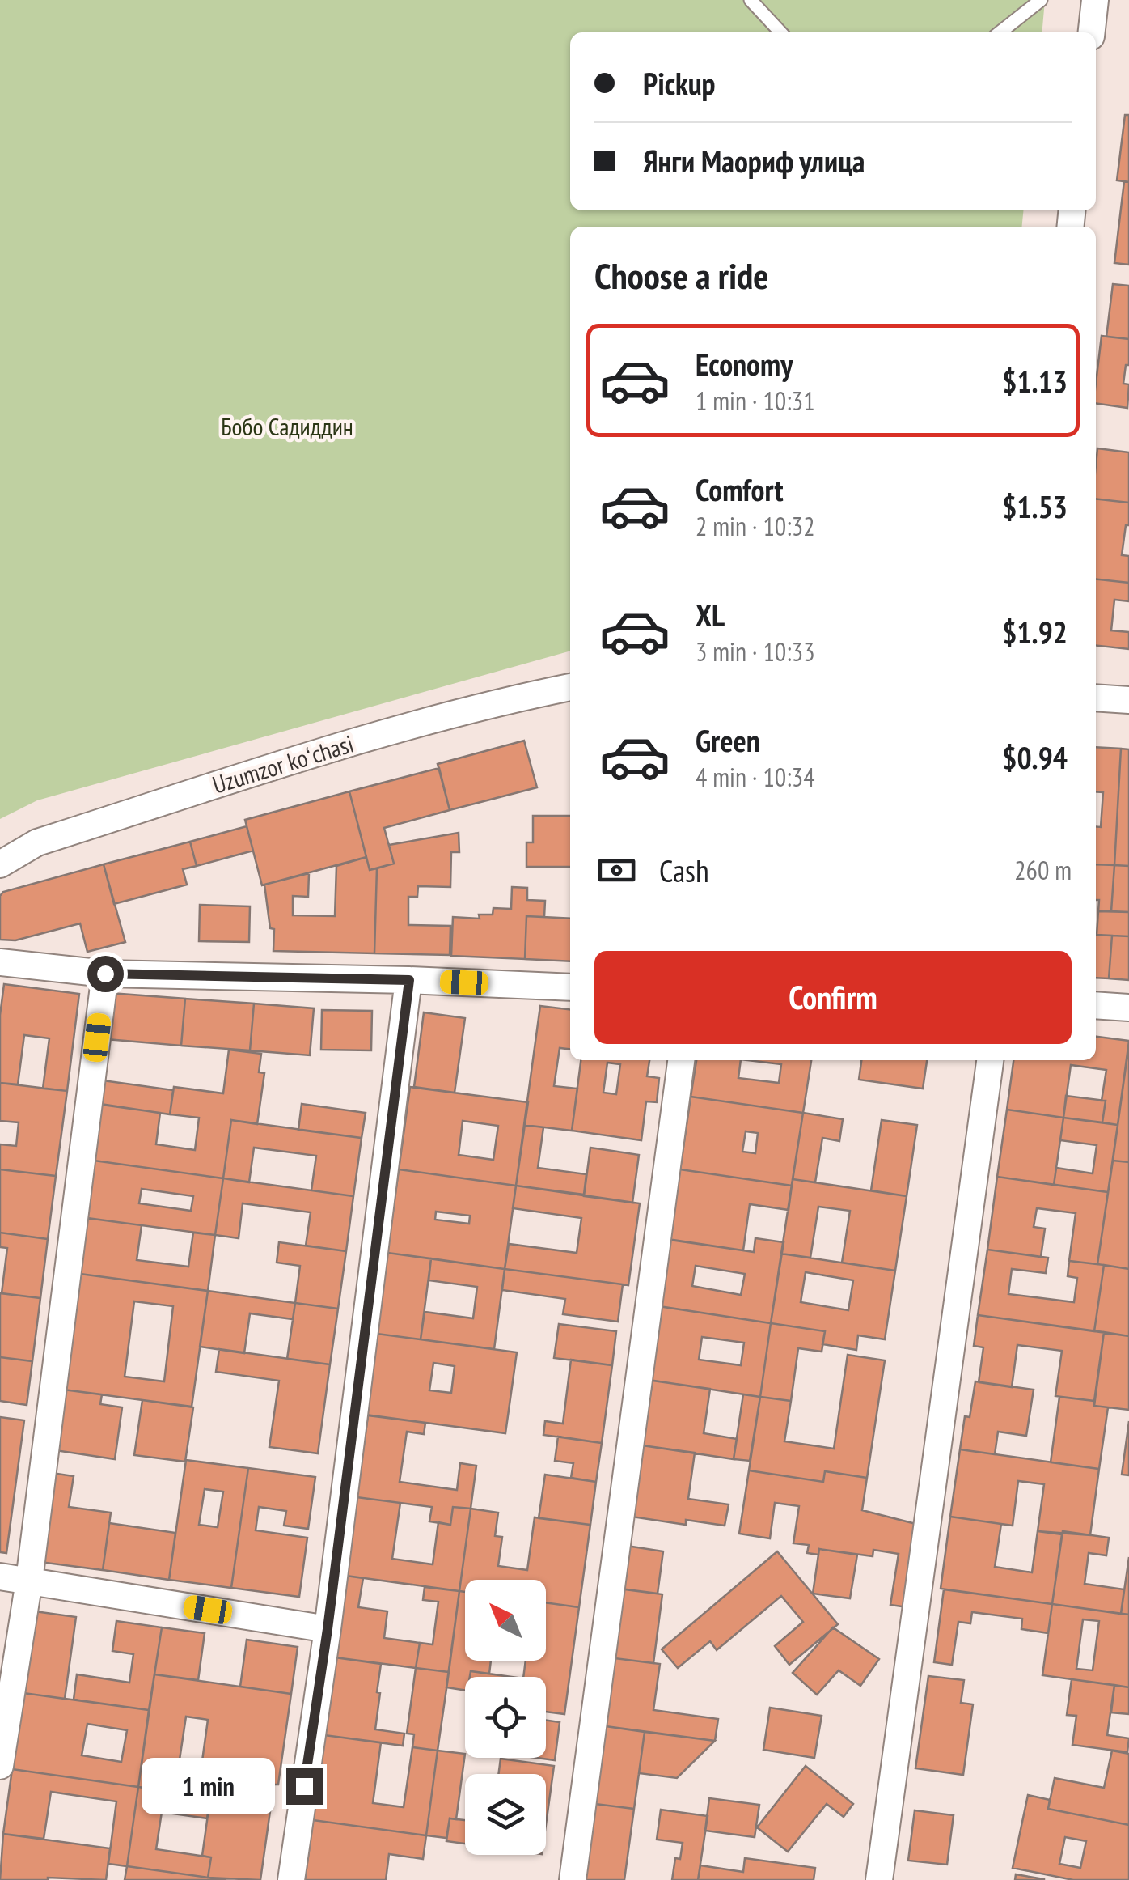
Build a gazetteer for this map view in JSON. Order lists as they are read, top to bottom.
{
  "streets": {
    "street": ["Uzumzor koʻchasi"]
  },
  "parks": ["Бобо Садиддин"],
  "north": "top left",
  "page": {
    "banner": ["Pickup", "Янги Маориф улица"],
    "heading": "Choose a ride",
    "list": [
      {
        "name": "Economy",
        "note": "1 min · 10:31",
        "value": "$1.13"
      },
      {
        "name": "Comfort",
        "note": "2 min · 10:32",
        "value": "$1.53"
      },
      {
        "name": "XL",
        "note": "3 min · 10:33",
        "value": "$1.92"
      },
      {
        "name": "Green",
        "note": "4 min · 10:34",
        "value": "$0.94"
      }
    ],
    "pay": ["Cash", "260 m"],
    "buttons": "Confirm",
    "bubble": "1 min"
  }
}
